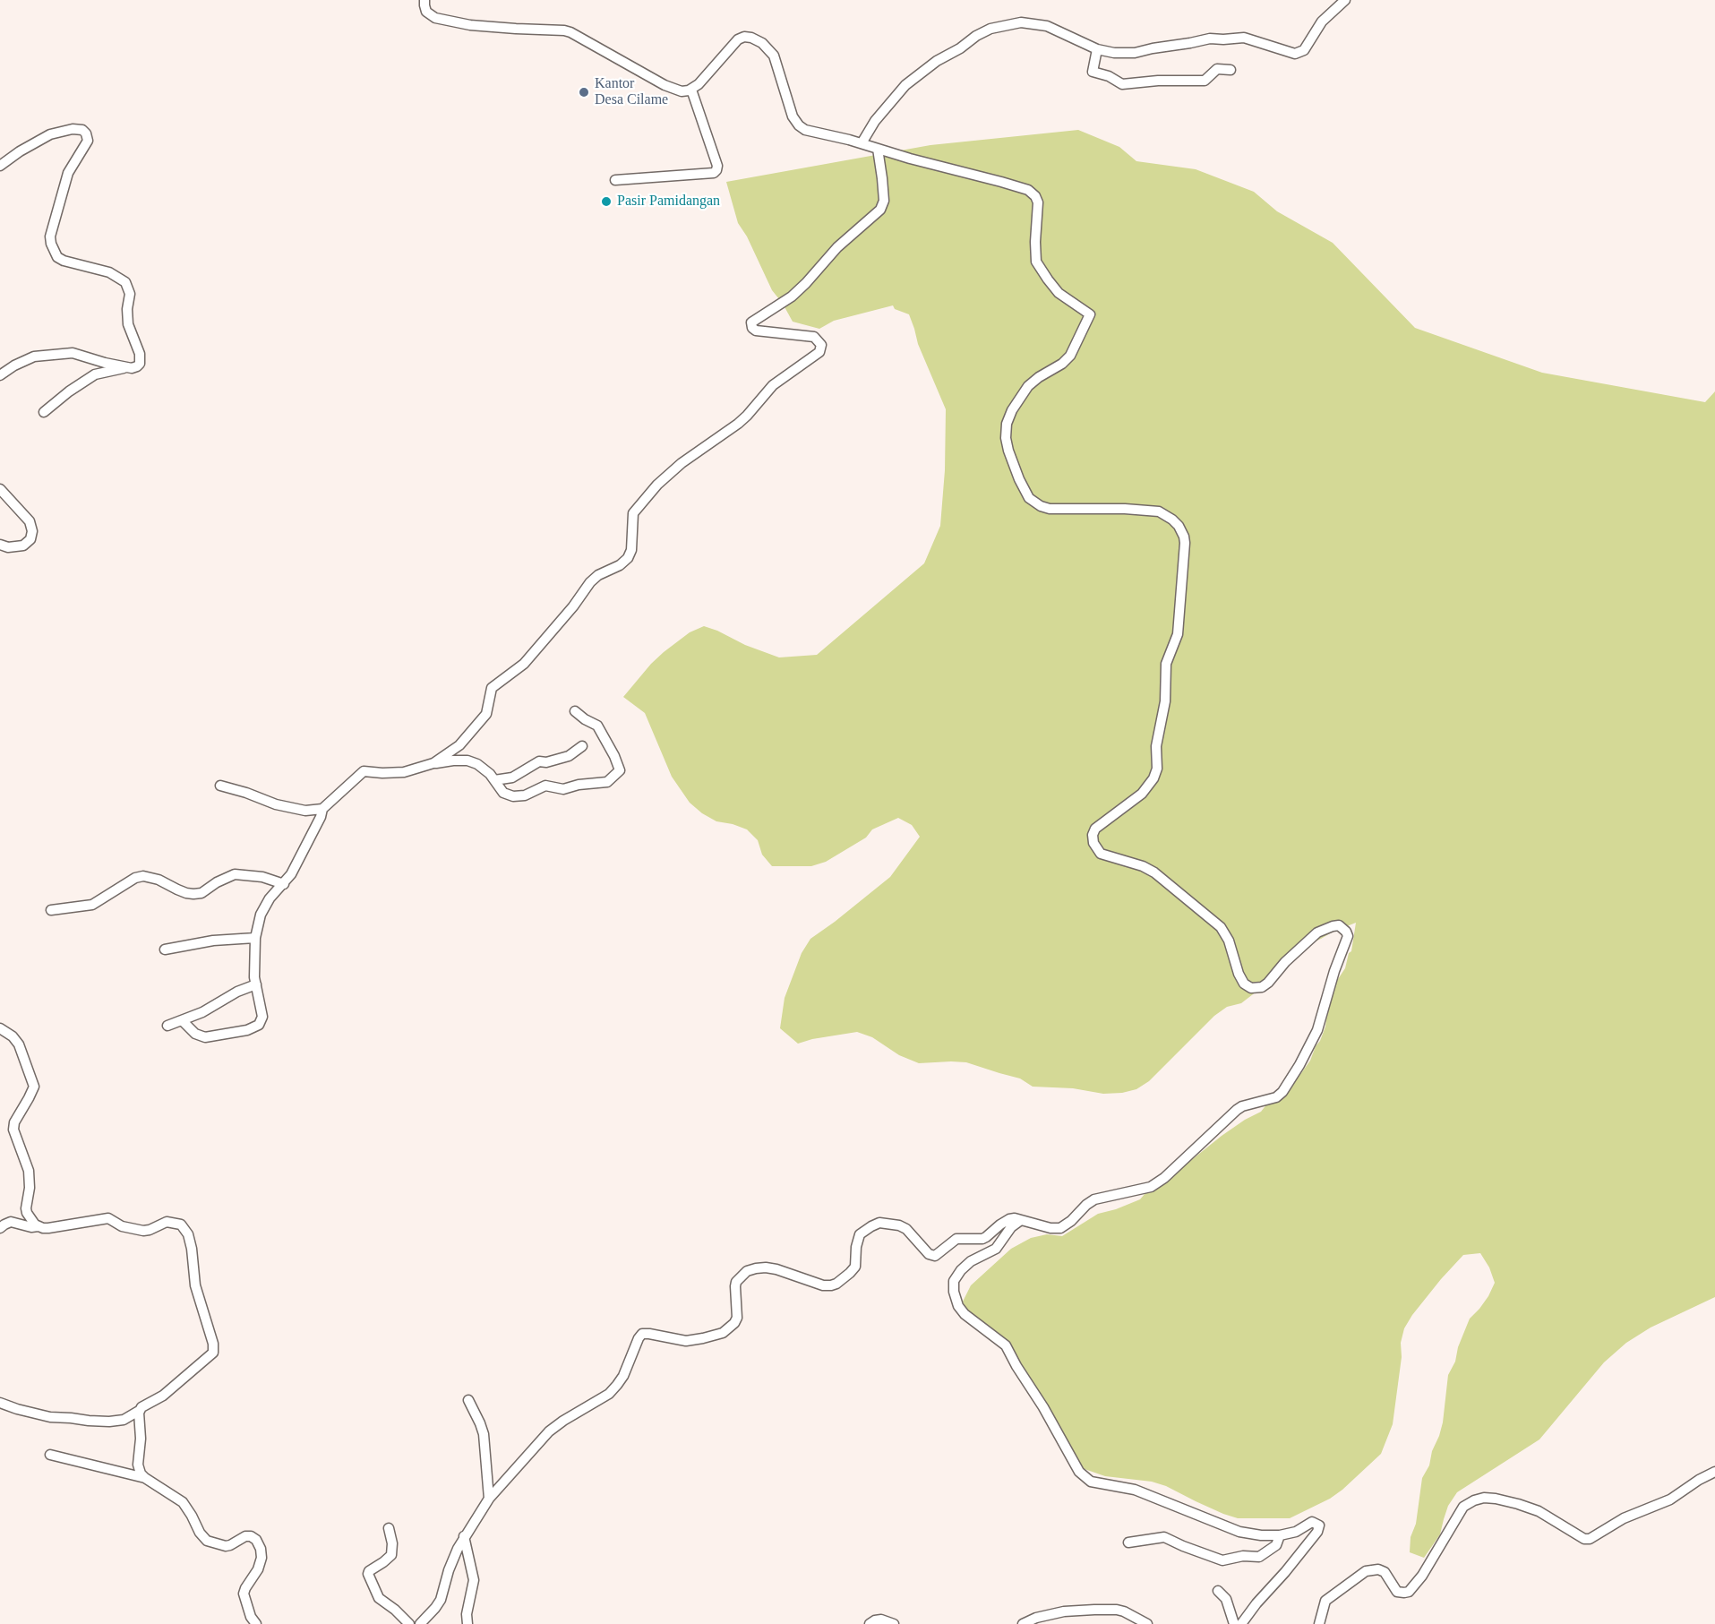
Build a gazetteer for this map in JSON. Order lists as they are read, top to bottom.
{
  "places": ["Kantor Desa Cilame", "Pasir Pamidangan"]
}
